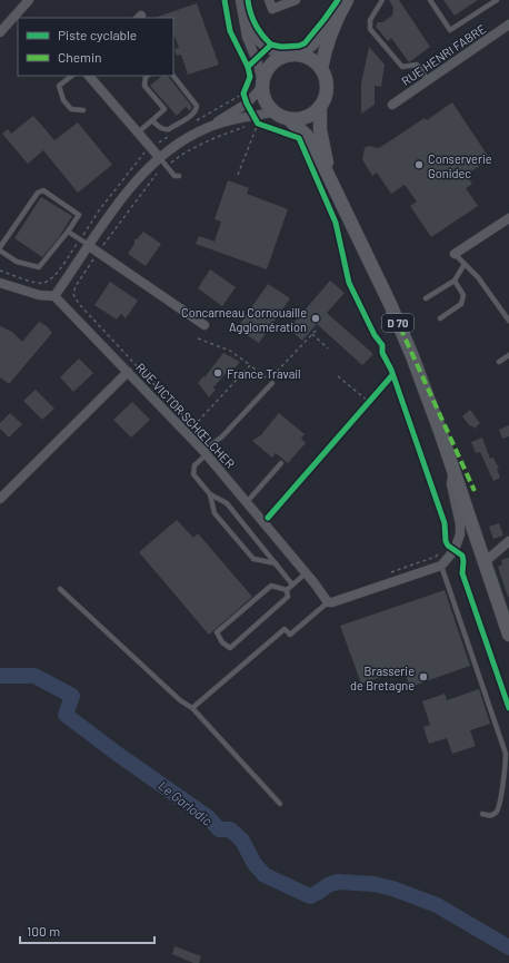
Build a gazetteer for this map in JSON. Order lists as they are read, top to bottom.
{
  "streets": {
    "main road": ["D 70"],
    "street": ["RUE HENRI FABRE", "RUE VICTOR SCHŒLCHER"]
  },
  "water": ["Le Garlodic"],
  "places": [
    "Conserverie Gonidec",
    "Concarneau Cornouaille Agglomération",
    "France Travail",
    "Brasserie de Bretagne"
  ],
  "legend": ["Piste cyclable", "Chemin"],
  "scale_bar": "100 m"
}
